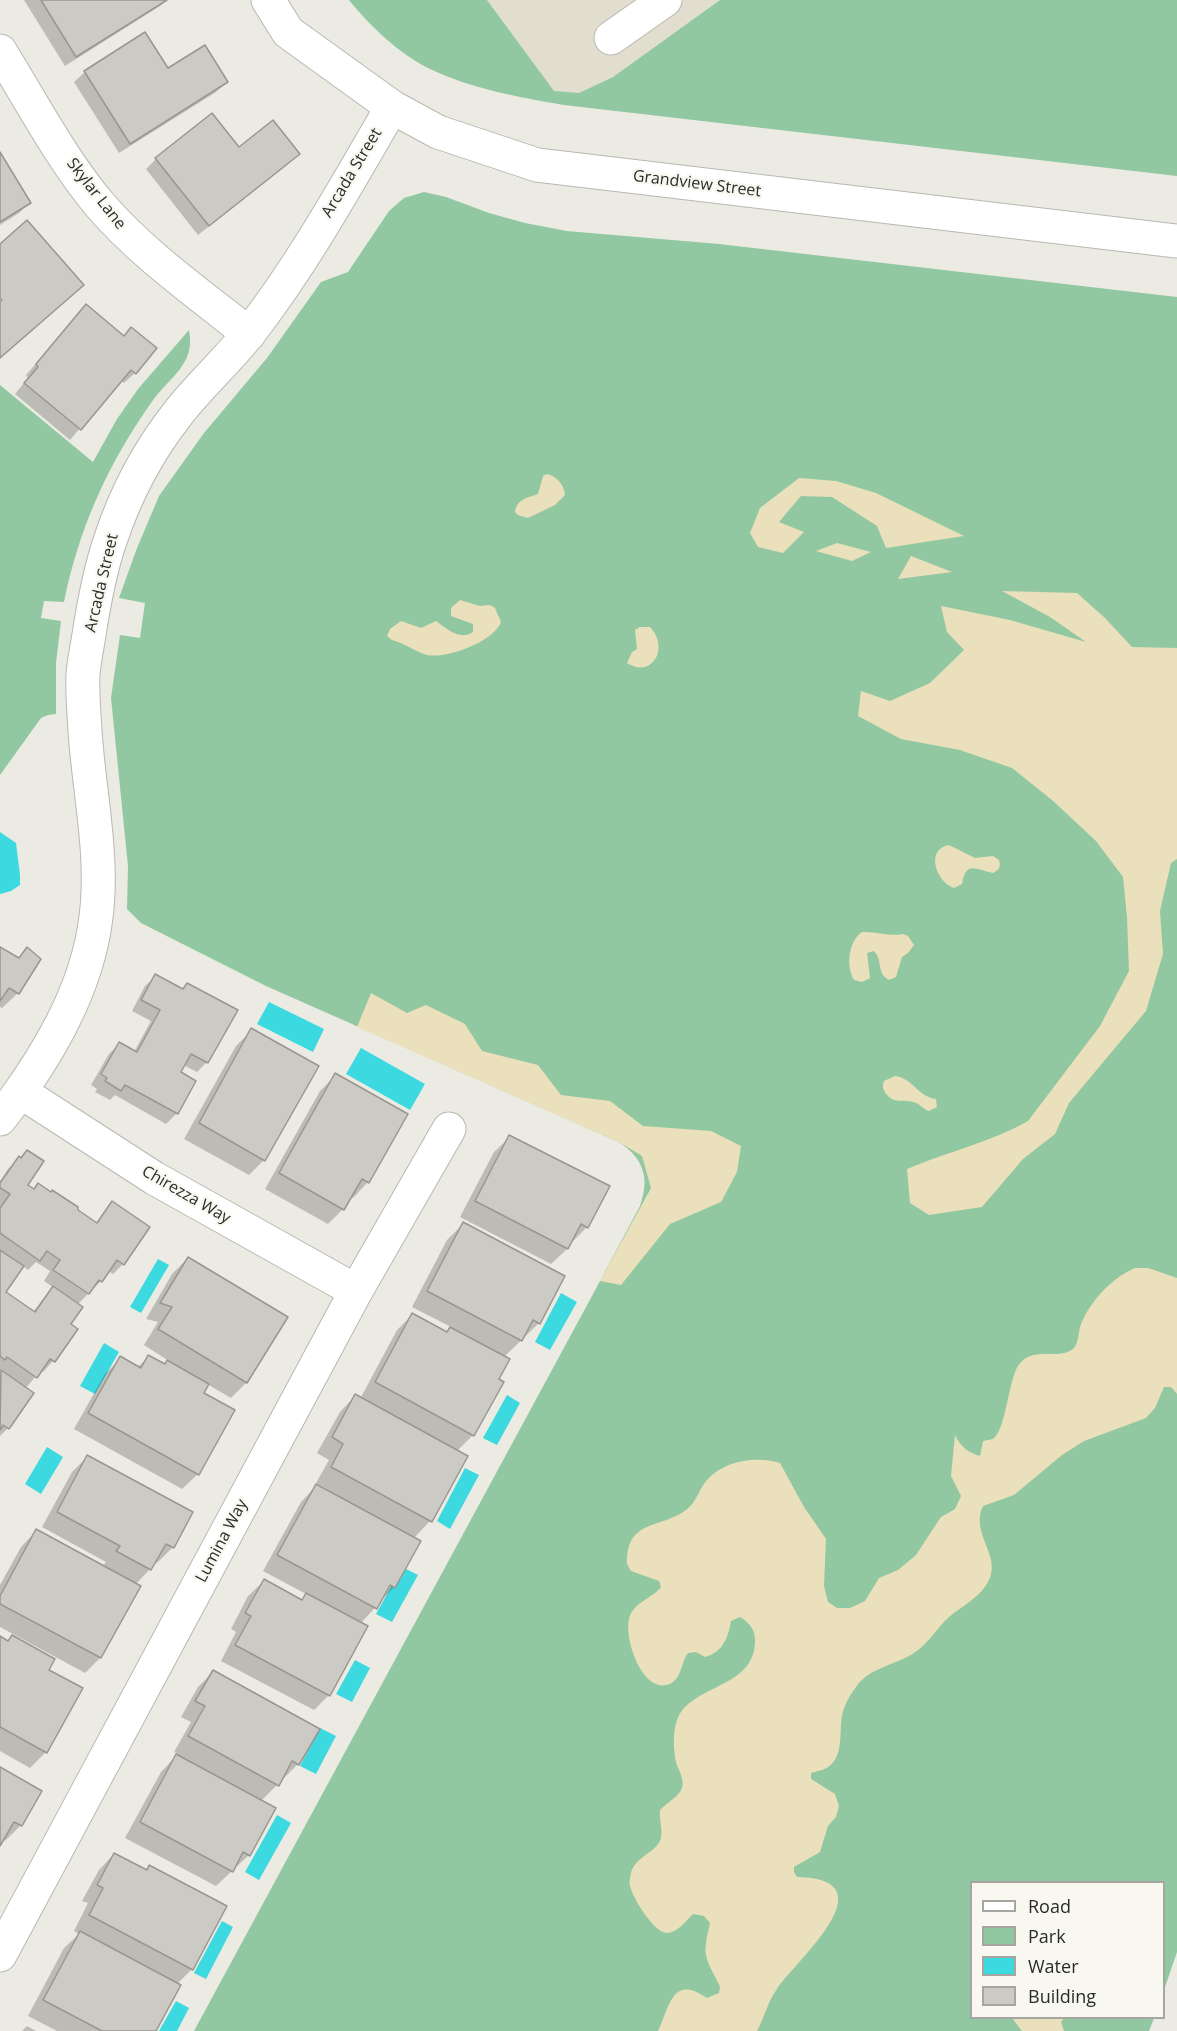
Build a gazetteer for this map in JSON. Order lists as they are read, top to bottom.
{
  "streets": {
    "street": [
      "Arcada Street",
      "Grandview Street",
      "Skylar Lane",
      "Chirezza Way",
      "Lumina Way"
    ]
  },
  "crossings": [
    ["Arcada Street", "Grandview Street"],
    ["Arcada Street", "Skylar Lane"],
    ["Arcada Street", "Chirezza Way"],
    ["Chirezza Way", "Lumina Way"]
  ],
  "legend": [
    "Road",
    "Park",
    "Water",
    "Building"
  ]
}
